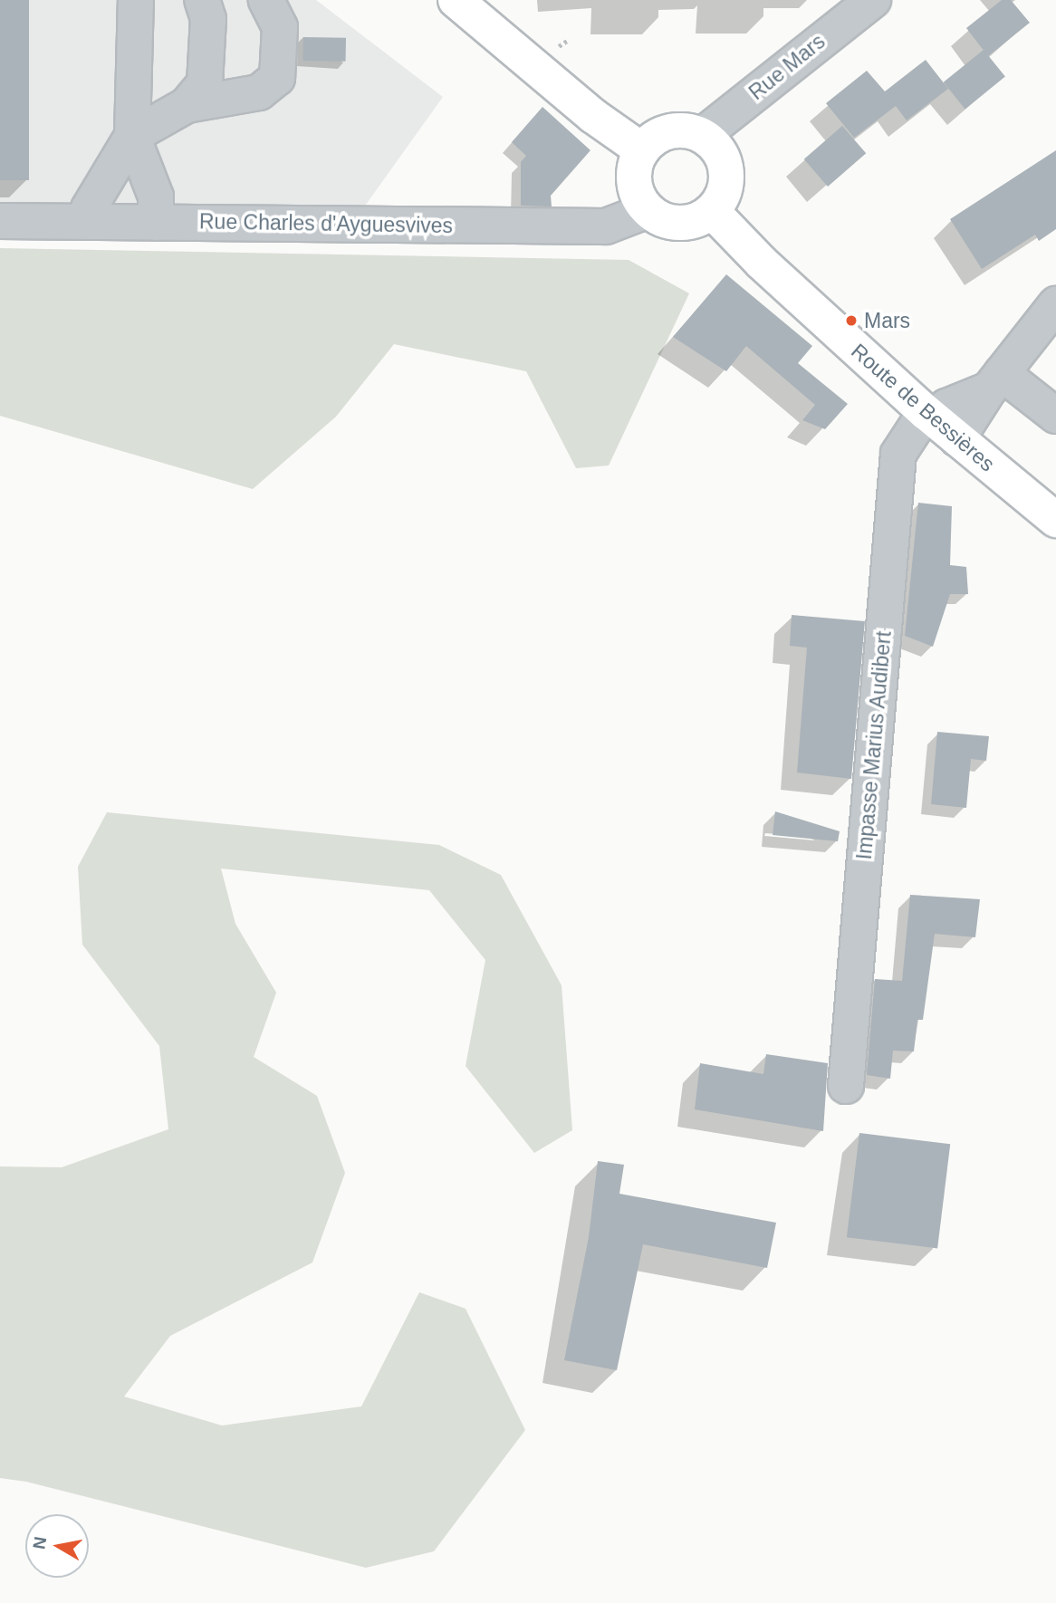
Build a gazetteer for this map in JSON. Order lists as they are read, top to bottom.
{
  "streets": {
    "main road": ["Route de Bessières"],
    "street": ["Rue Mars", "Rue Charles d'Ayguesvives", "Impasse Marius Audibert"]
  },
  "crossings": [
    ["Rue Mars", "Rue Charles d'Ayguesvives"],
    ["Rue Mars", "Route de Bessières"],
    ["Rue Charles d'Ayguesvives", "Route de Bessières"],
    ["Route de Bessières", "Impasse Marius Audibert"]
  ],
  "places": ["Mars"],
  "north": "left"
}
